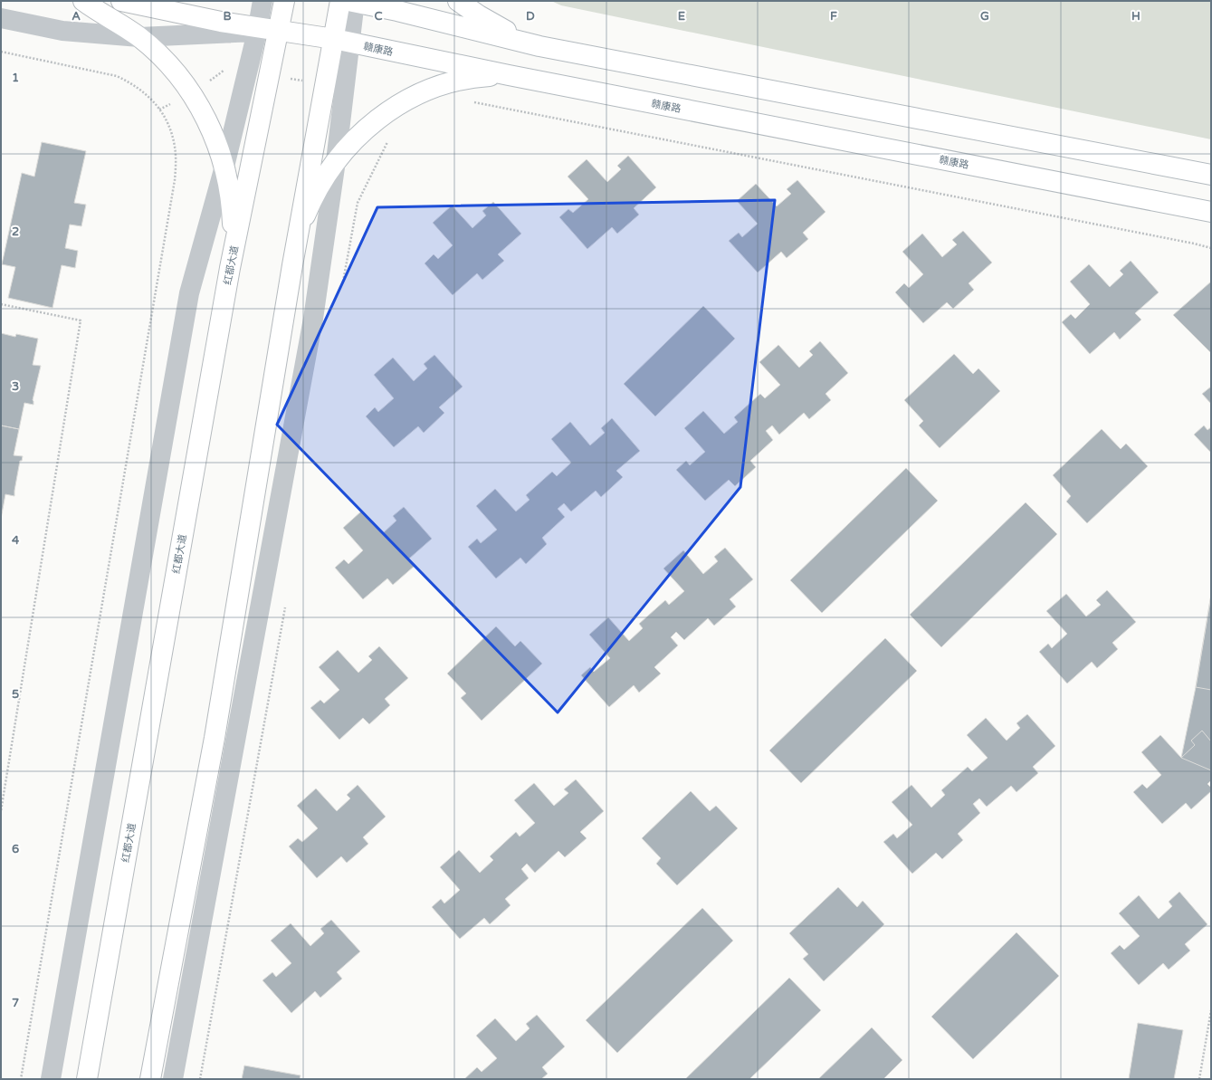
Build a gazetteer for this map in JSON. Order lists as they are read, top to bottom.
{
  "streets": {
    "main road": ["赣康路", "红都大道"]
  },
  "crossings": [
    ["赣康路", "红都大道"]
  ],
  "grid": {
    "columns": [
      "A",
      "B",
      "C",
      "D",
      "E",
      "F",
      "G",
      "H"
    ],
    "rows": [
      "1",
      "2",
      "3",
      "4",
      "5",
      "6",
      "7"
    ]
  }
}
